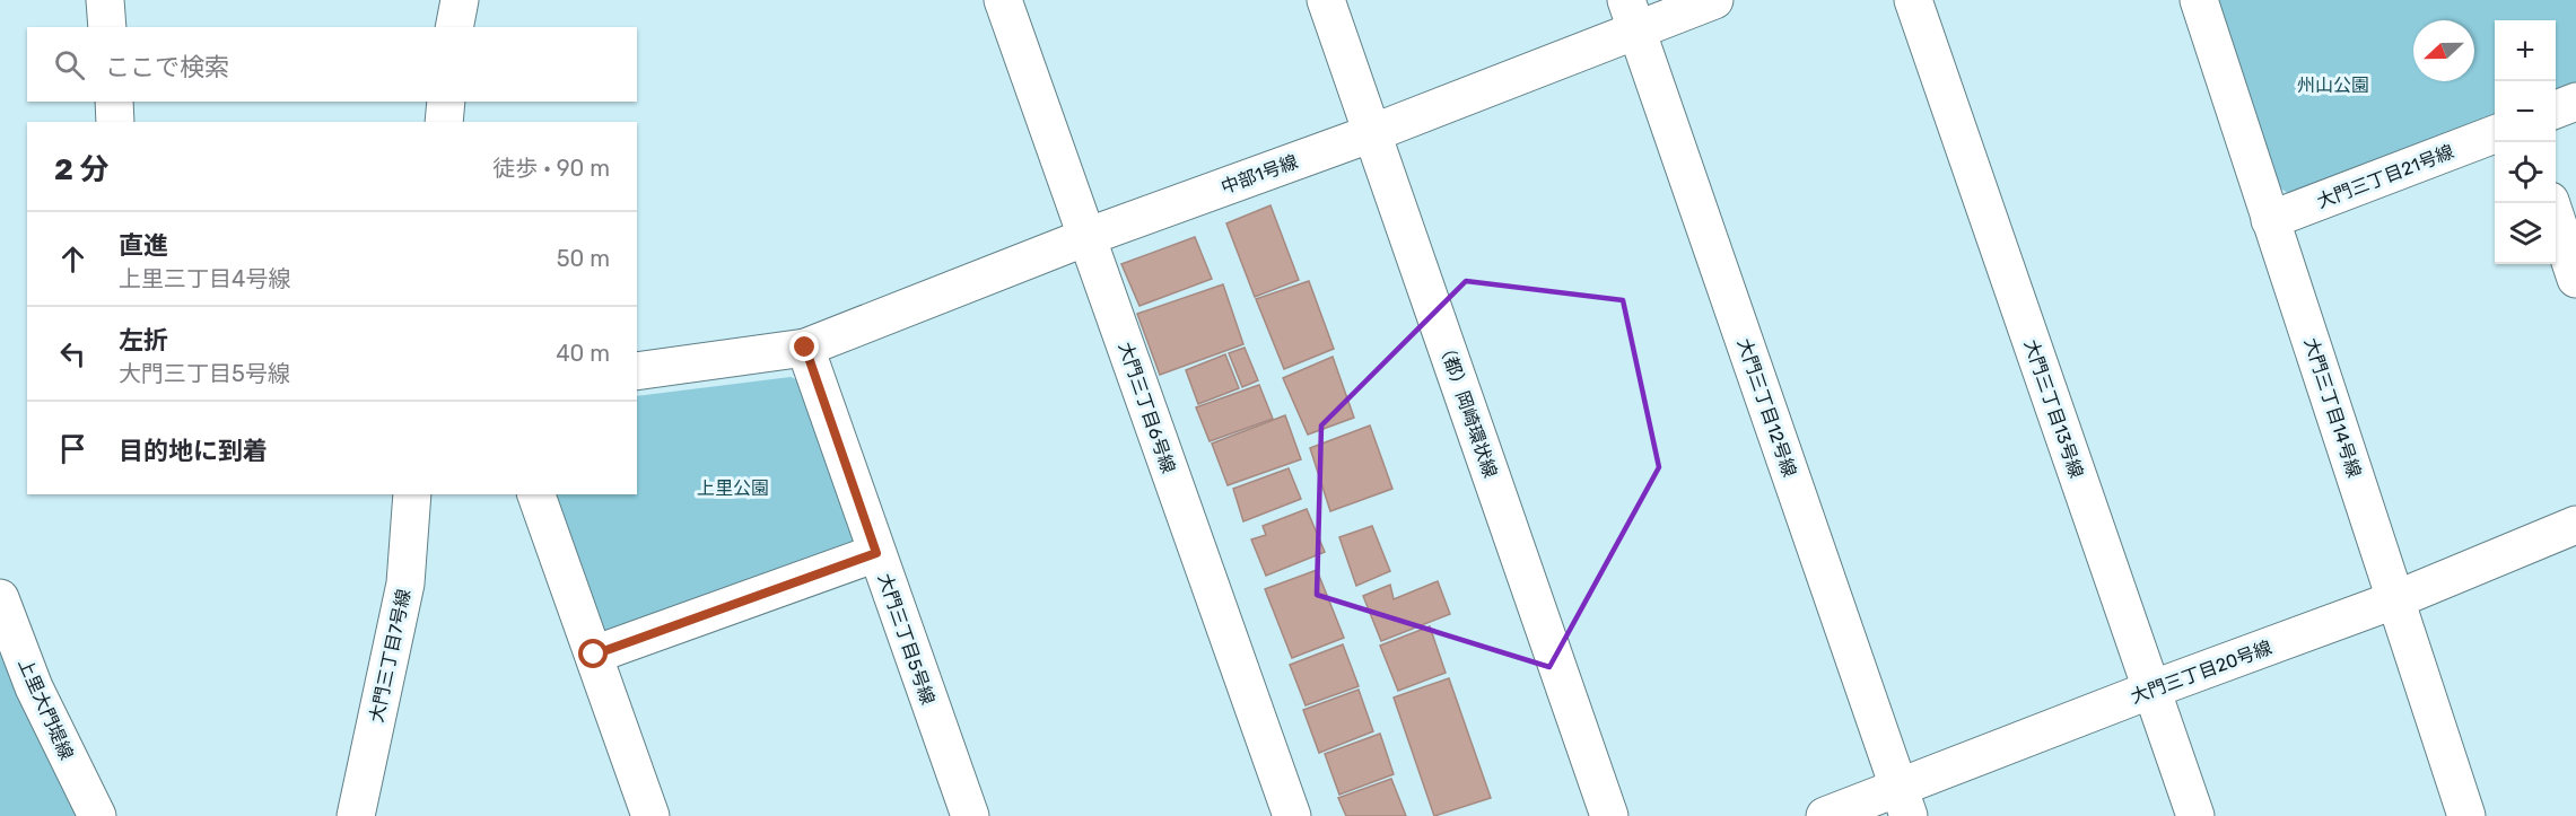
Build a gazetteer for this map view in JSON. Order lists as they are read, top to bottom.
{
  "streets": {
    "street": [
      "中部1号線",
      "大門三丁目21号線",
      "大門三丁目6号線",
      "大門三丁目12号線",
      "大門三丁目14号線",
      "（都）岡崎環状線",
      "大門三丁目13号線",
      "大門三丁目5号線",
      "大門三丁目7号線",
      "大門三丁目20号線",
      "上里大門堤線"
    ]
  },
  "crossings": [
    ["中部1号線", "大門三丁目6号線"],
    ["中部1号線", "大門三丁目12号線"],
    ["中部1号線", "（都）岡崎環状線"],
    ["中部1号線", "大門三丁目5号線"],
    ["大門三丁目21号線", "大門三丁目14号線"],
    ["大門三丁目12号線", "大門三丁目20号線"],
    ["大門三丁目14号線", "大門三丁目20号線"],
    ["大門三丁目13号線", "大門三丁目20号線"]
  ],
  "parks": ["州山公園", "上里公園"],
  "north": "left",
  "page": {
    "map_buttons": ["+", "−"],
    "search": "ここで検索",
    "heading": ["2 分", "徒歩 · 90 m"],
    "list": [
      ["直進", "上里三丁目4号線", "50 m"],
      ["左折", "大門三丁目5号線", "40 m"],
      "目的地に到着"
    ]
  }
}
